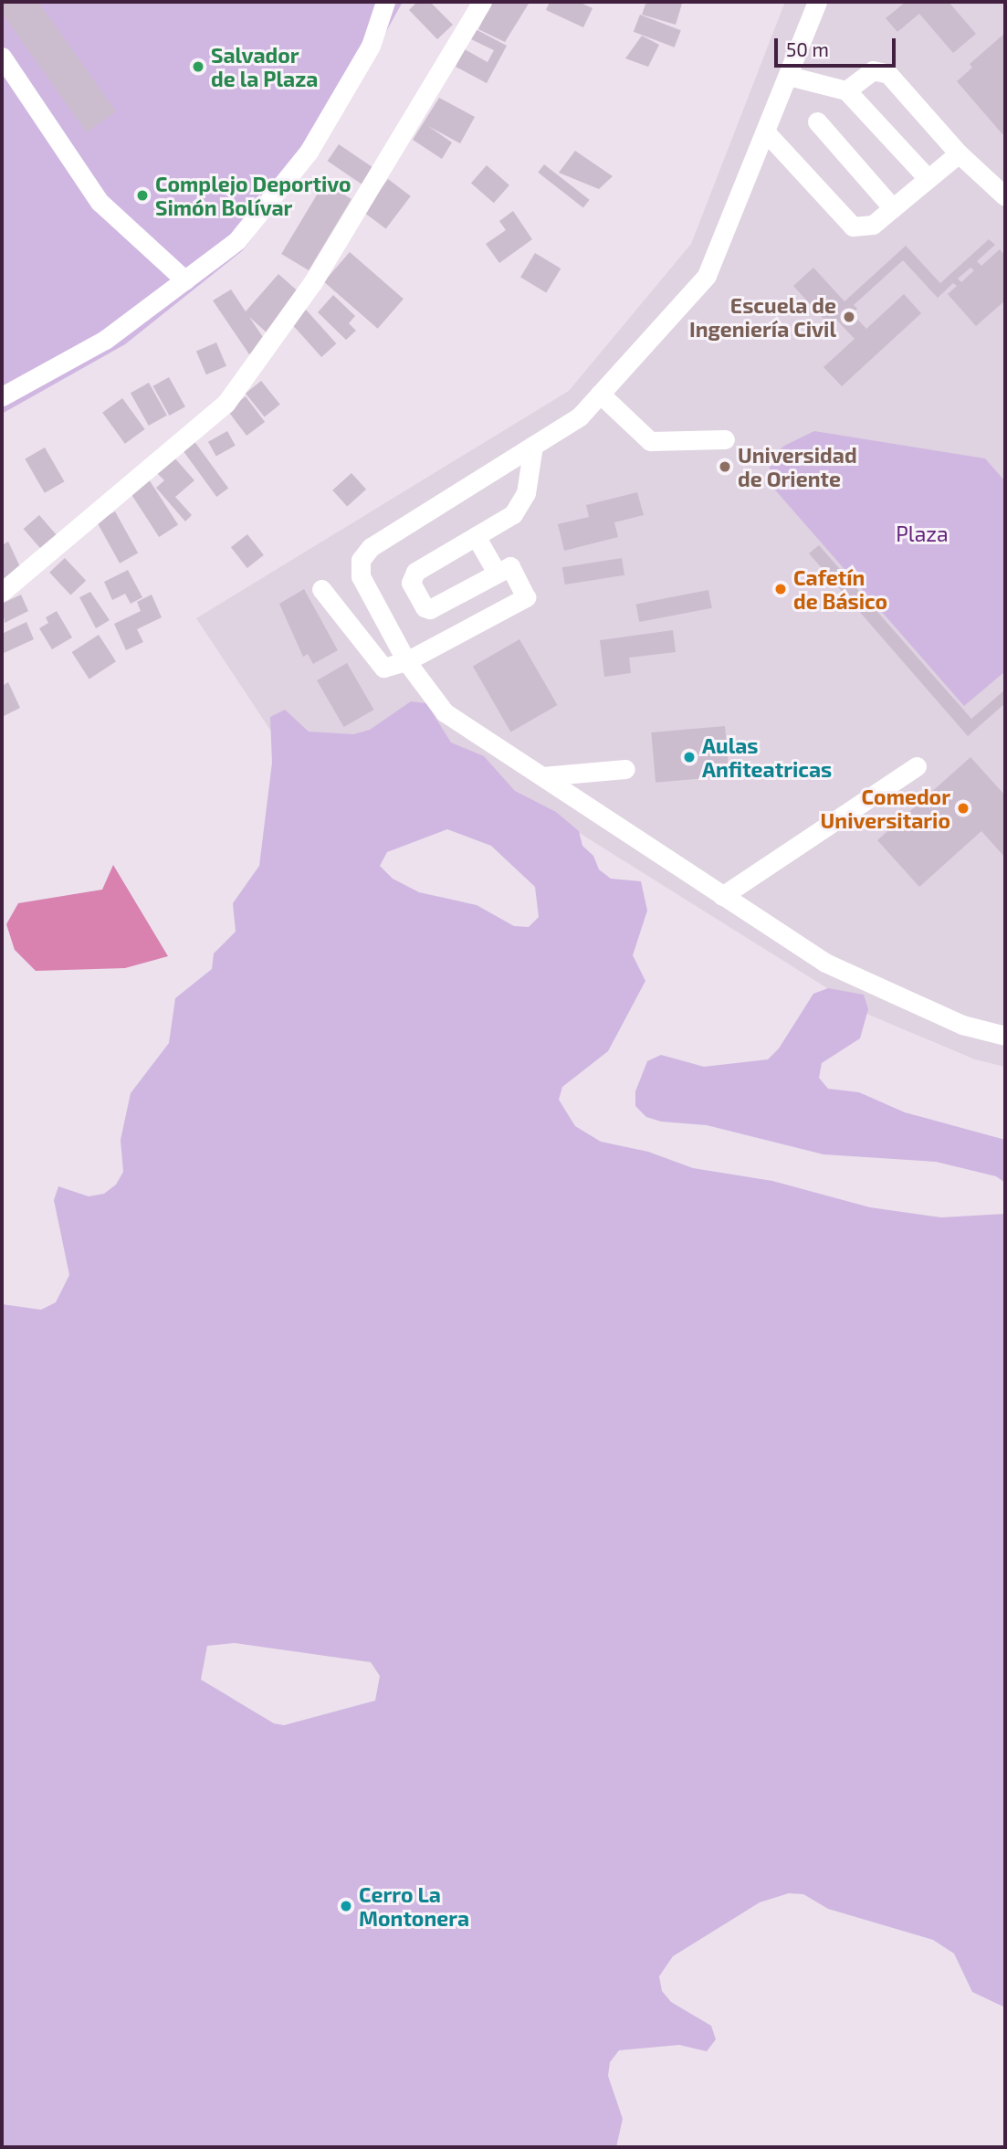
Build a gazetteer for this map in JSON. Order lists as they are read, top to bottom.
{
  "parks": ["Plaza"],
  "places": [
    "Salvador de la Plaza",
    "Complejo Deportivo Simón Bolívar",
    "Escuela de Ingeniería Civil",
    "Universidad de Oriente",
    "Cafetín de Básico",
    "Aulas Anfiteatricas",
    "Comedor Universitario",
    "Cerro La Montonera"
  ],
  "scale_bar": "50 m"
}
